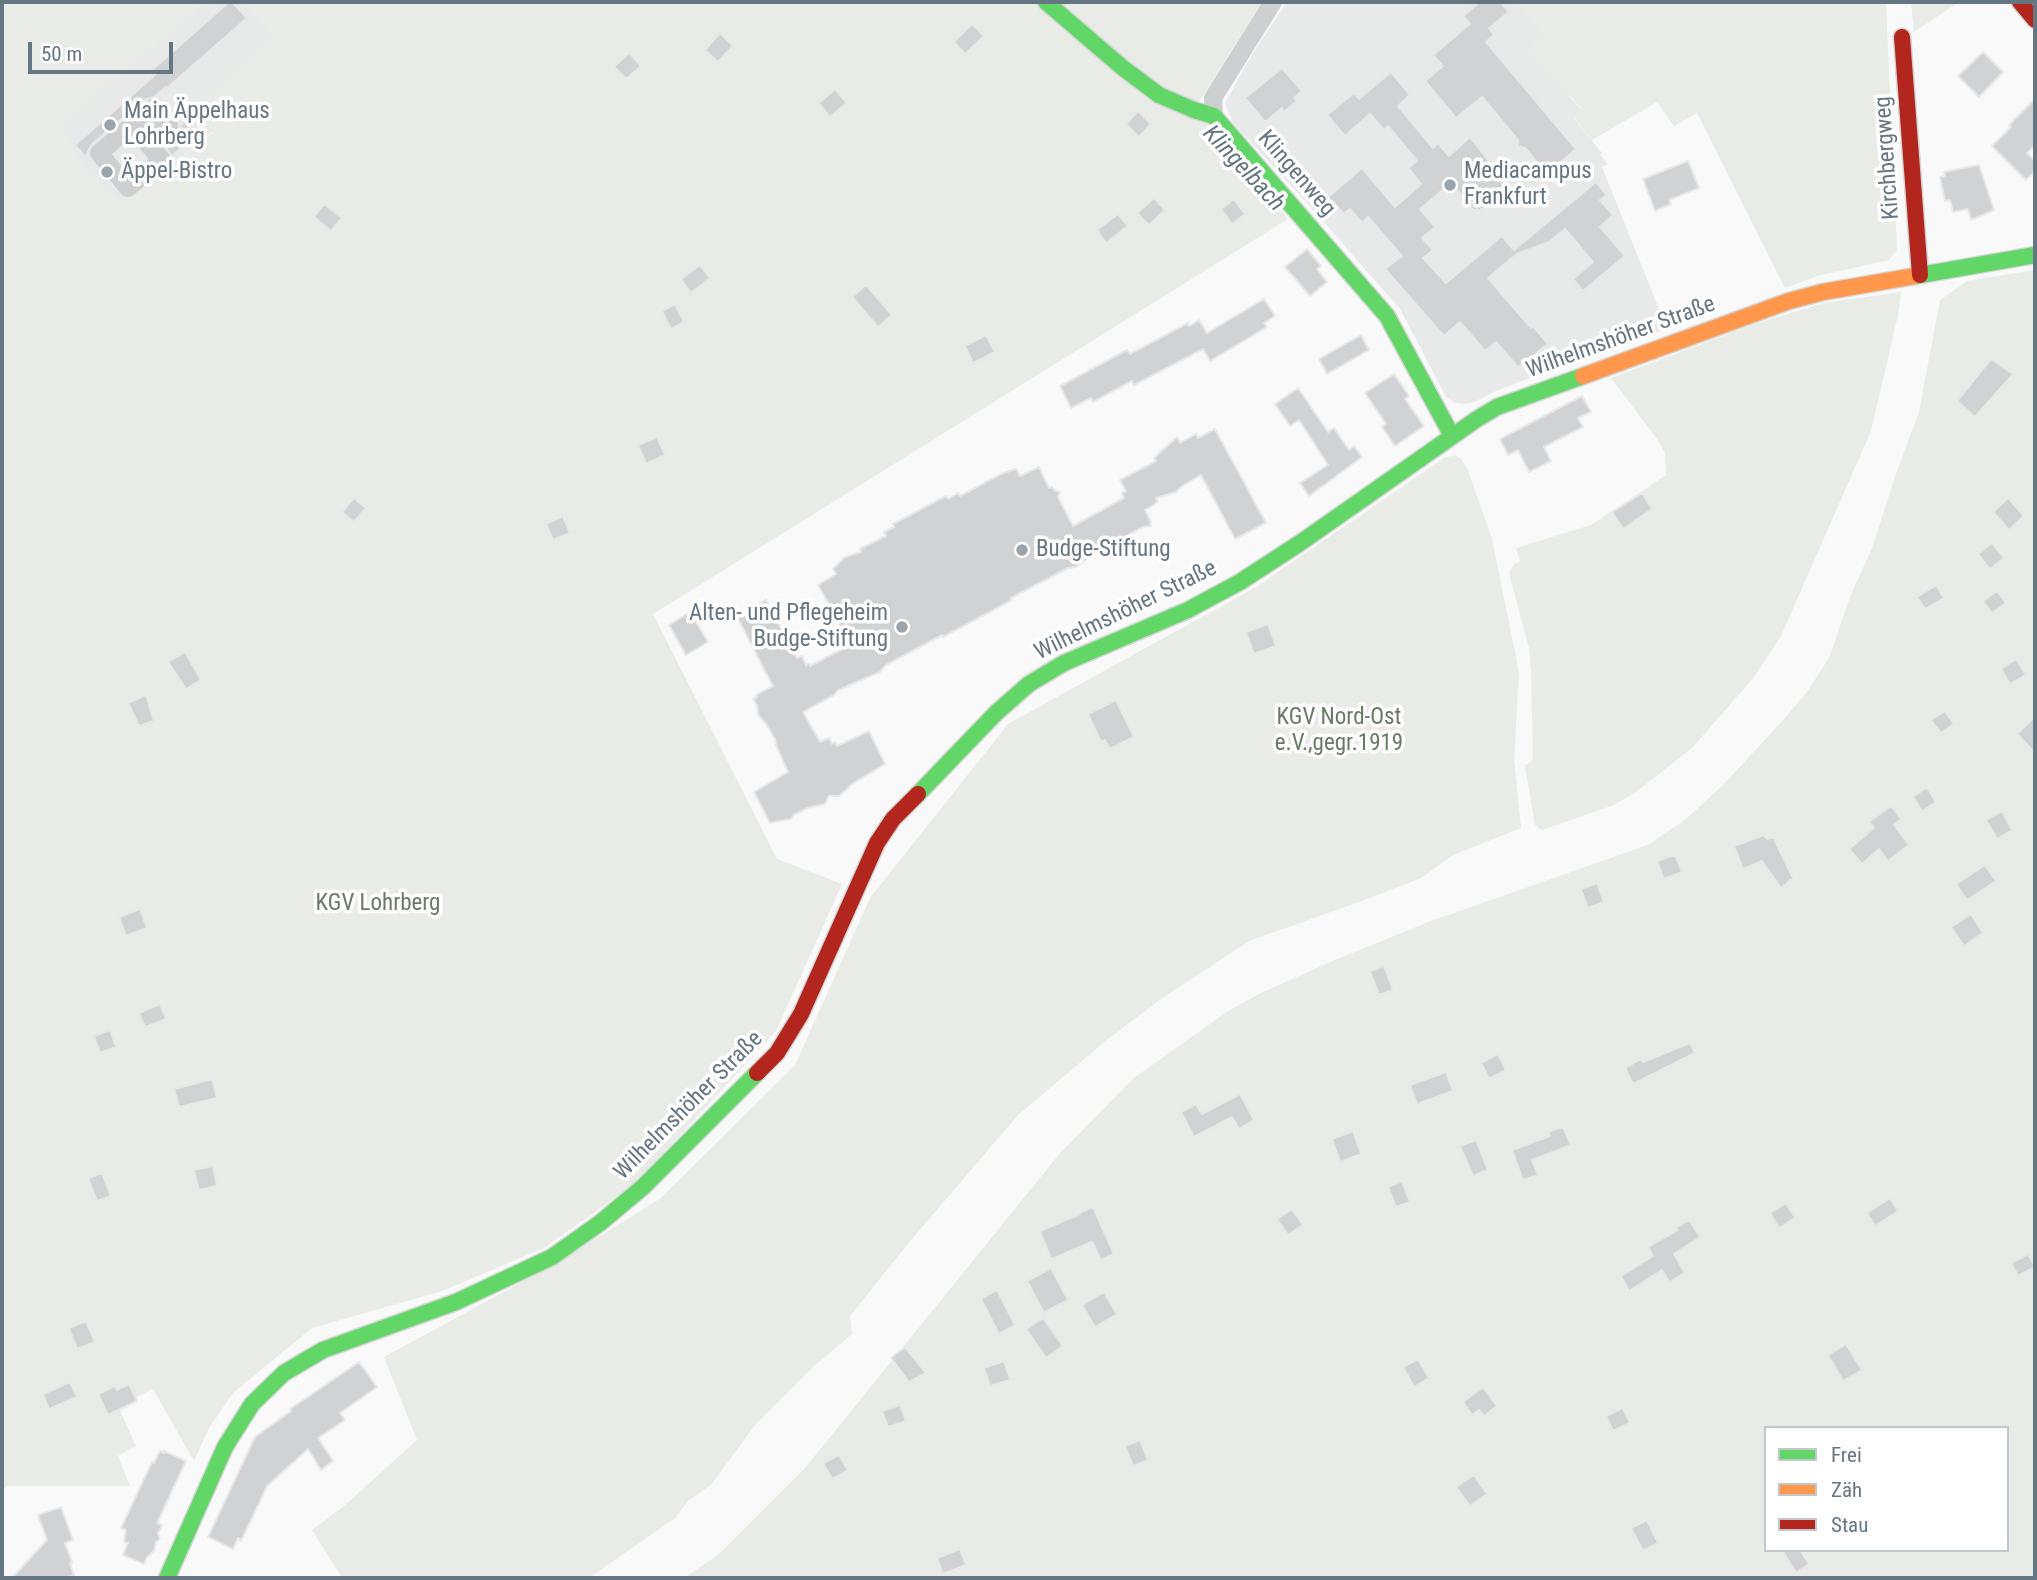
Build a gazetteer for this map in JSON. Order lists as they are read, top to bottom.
{
  "streets": {
    "main road": ["Kirchbergweg", "Klingenweg", "Wilhelmshöher Straße"]
  },
  "crossings": [
    ["Kirchbergweg", "Wilhelmshöher Straße"],
    ["Klingenweg", "Wilhelmshöher Straße"]
  ],
  "water": ["Klingelbach"],
  "parks": ["KGV Nord-Ost e.V.,gegr.1919", "KGV Lohrberg"],
  "places": [
    "Main Äppelhaus Lohrberg",
    "Äppel-Bistro",
    "Mediacampus Frankfurt",
    "Budge-Stiftung",
    "Alten- und Pflegeheim Budge-Stiftung"
  ],
  "legend": ["Frei", "Zäh", "Stau"],
  "scale_bar": "50 m"
}
